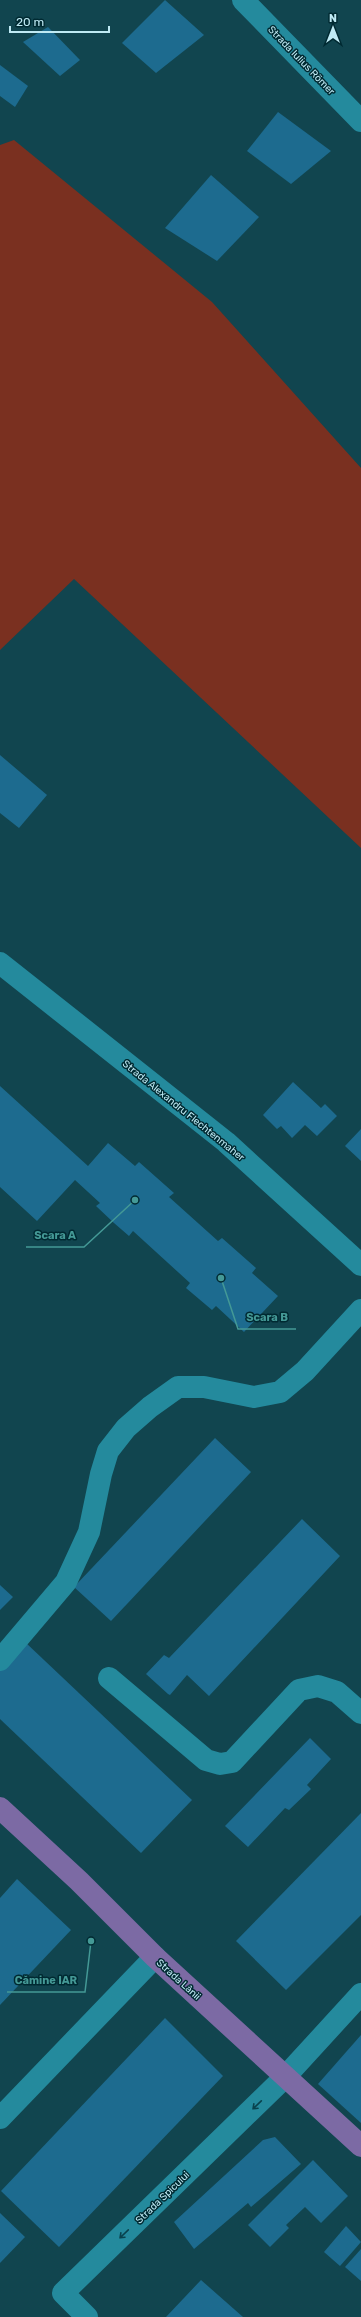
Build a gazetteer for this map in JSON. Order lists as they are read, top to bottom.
{
  "streets": {
    "main road": ["Strada Lânii"],
    "street": ["Strada Iulius Römer", "Strada Alexandru Flechtenmaher", "Strada Spicului"]
  },
  "crossings": [
    ["Strada Lânii", "Strada Spicului"]
  ],
  "places": ["Scara A", "Scara B", "Cămine IAR"],
  "scale_bar": "20 m",
  "north": "top"
}
